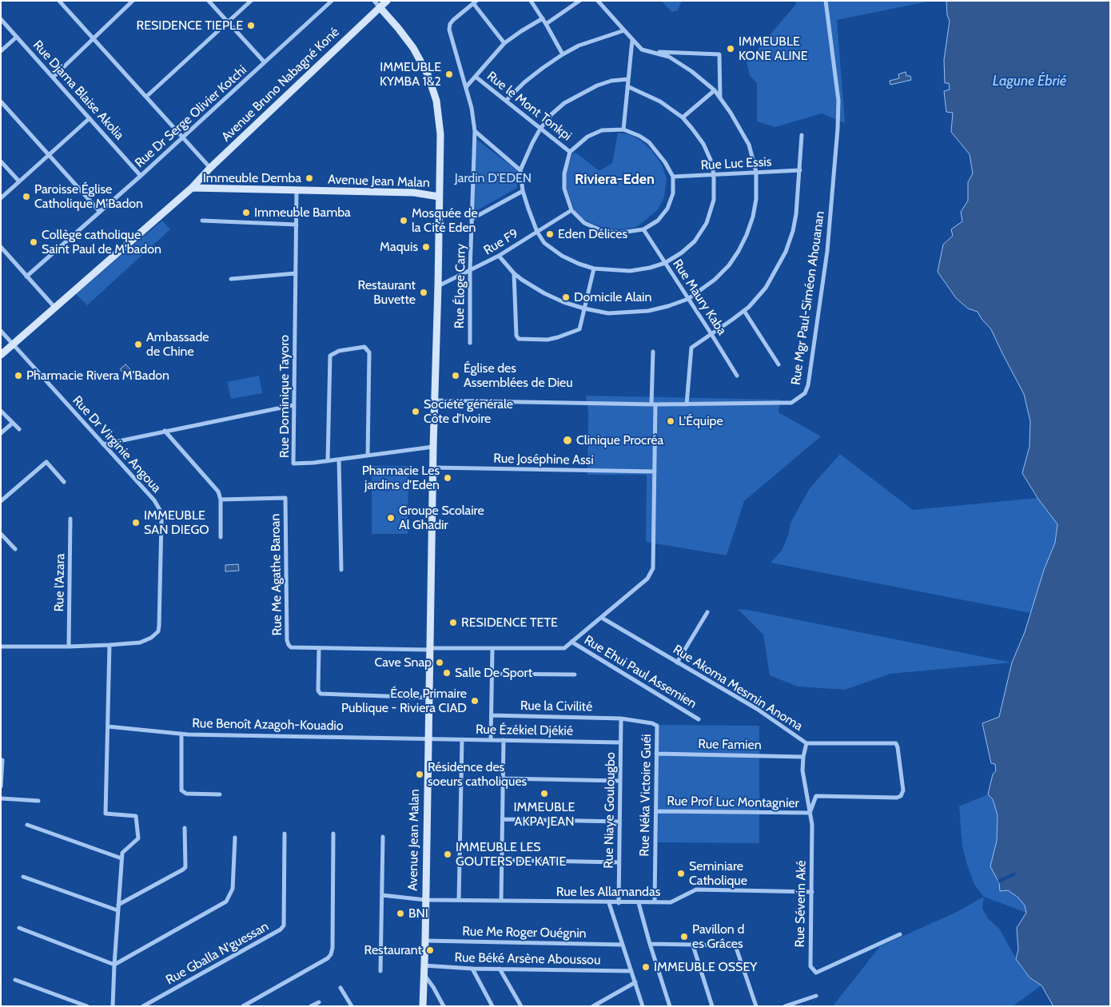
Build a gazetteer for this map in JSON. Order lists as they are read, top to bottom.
{
  "streets": {
    "main road": ["Avenue Bruno Nabagné Koné", "Avenue Jean Malan"],
    "street": [
      "Rue Djama Blaise Akolia",
      "Rue le Mont Tonkpi",
      "Rue Dr Serge Olivier Kotchi",
      "Rue Luc Essis",
      "Rue F9",
      "Rue Éloge Carry",
      "Rue Maury Kaba",
      "Rue Mgr Paul-Siméon Ahouanan",
      "Rue Dominique Tayoro",
      "Rue Dr Virginie Angoua",
      "Rue Joséphine Assi",
      "Rue Me Agathe Baroan",
      "Rue l'Azara",
      "Rue Ehui Paul Assemien",
      "Rue Akoma Mesmin Anoma",
      "Rue la Civilité",
      "Rue Benoît Azagoh-Kouadio",
      "Rue Ézékiel Djékié",
      "Rue Famien",
      "Rue Néka Victoire Guéi",
      "Rue Prof Luc Montagnier",
      "Rue Niaye Goulougbo",
      "Rue les Allamandas",
      "Rue Séverin Aké",
      "Rue Me Roger Ouégnin",
      "Rue Gballa N'guessan",
      "Rue Béké Arsène Aboussou"
    ]
  },
  "crossings": [
    ["Avenue Bruno Nabagné Koné", "Avenue Jean Malan"],
    ["Rue Djama Blaise Akolia", "Rue Dr Serge Olivier Kotchi"],
    ["Rue le Mont Tonkpi", "Rue Luc Essis"],
    ["Rue le Mont Tonkpi", "Rue F9"],
    ["Rue le Mont Tonkpi", "Rue Maury Kaba"],
    ["Rue Luc Essis", "Rue F9"],
    ["Rue Luc Essis", "Rue Maury Kaba"],
    ["Avenue Jean Malan", "Rue F9"],
    ["Avenue Jean Malan", "Rue Mgr Paul-Siméon Ahouanan"],
    ["Avenue Jean Malan", "Rue Dominique Tayoro"],
    ["Avenue Jean Malan", "Rue Joséphine Assi"],
    ["Avenue Jean Malan", "Rue Me Agathe Baroan"],
    ["Avenue Jean Malan", "Rue Benoît Azagoh-Kouadio"],
    ["Avenue Jean Malan", "Rue Ézékiel Djékié"],
    ["Avenue Jean Malan", "Rue les Allamandas"],
    ["Avenue Jean Malan", "Rue Me Roger Ouégnin"],
    ["Avenue Jean Malan", "Rue Béké Arsène Aboussou"],
    ["Rue F9", "Rue Éloge Carry"],
    ["Rue F9", "Rue Maury Kaba"],
    ["Rue Mgr Paul-Siméon Ahouanan", "Rue Me Agathe Baroan"],
    ["Rue Dr Virginie Angoua", "Rue l'Azara"],
    ["Rue Joséphine Assi", "Rue Me Agathe Baroan"],
    ["Rue Me Agathe Baroan", "Rue Ehui Paul Assemien"],
    ["Rue Me Agathe Baroan", "Rue Akoma Mesmin Anoma"],
    ["Rue Akoma Mesmin Anoma", "Rue Prof Luc Montagnier"],
    ["Rue Akoma Mesmin Anoma", "Rue Séverin Aké"],
    ["Rue la Civilité", "Rue Néka Victoire Guéi"],
    ["Rue la Civilité", "Rue Niaye Goulougbo"],
    ["Rue Benoît Azagoh-Kouadio", "Rue Ézékiel Djékié"],
    ["Rue Ézékiel Djékié", "Rue Niaye Goulougbo"],
    ["Rue Famien", "Rue Néka Victoire Guéi"],
    ["Rue Famien", "Rue Séverin Aké"],
    ["Rue Néka Victoire Guéi", "Rue Prof Luc Montagnier"],
    ["Rue Néka Victoire Guéi", "Rue Niaye Goulougbo"],
    ["Rue Néka Victoire Guéi", "Rue les Allamandas"],
    ["Rue Prof Luc Montagnier", "Rue Séverin Aké"],
    ["Rue Niaye Goulougbo", "Rue les Allamandas"],
    ["Rue les Allamandas", "Rue Séverin Aké"]
  ],
  "districts": ["Riviera-Eden"],
  "water": ["Lagune Ébrié"],
  "parks": ["Jardin D'EDEN"],
  "places": [
    "RESIDENCE TIEPLE",
    "IMMEUBLE KONE ALINE",
    "IMMEUBLE KYMBA 1&2",
    "Immeuble Demba",
    "Paroisse Église Catholique M’Badon",
    "Immeuble Bamba",
    "Mosquée de la Cité Eden",
    "Eden Délices",
    "Collège catholique Saint Paul de M'badon",
    "Maquis",
    "Restaurant Buvette",
    "Domicile Alain",
    "Ambassade de Chine",
    "Pharmacie Rivera M'Badon",
    "Église des Assemblées de Dieu",
    "Société générale Côte d’Ivoire",
    "L'Équipe",
    "Clinique Procréa",
    "Pharmacie Les jardins d’Eden",
    "Groupe Scolaire Al Ghadir",
    "IMMEUBLE SAN DIEGO",
    "RESIDENCE TETE",
    "Cave Snap",
    "Salle De Sport",
    "École Primaire Publique - Riviera CIAD",
    "Résidence des soeurs catholiques",
    "IMMEUBLE AKPA JEAN",
    "IMMEUBLE LES GOUTERS DE KATIE",
    "Seminiare Catholique",
    "BNI",
    "Pavillon d es Grâces",
    "Restaurant",
    "IMMEUBLE OSSEY"
  ]
}
